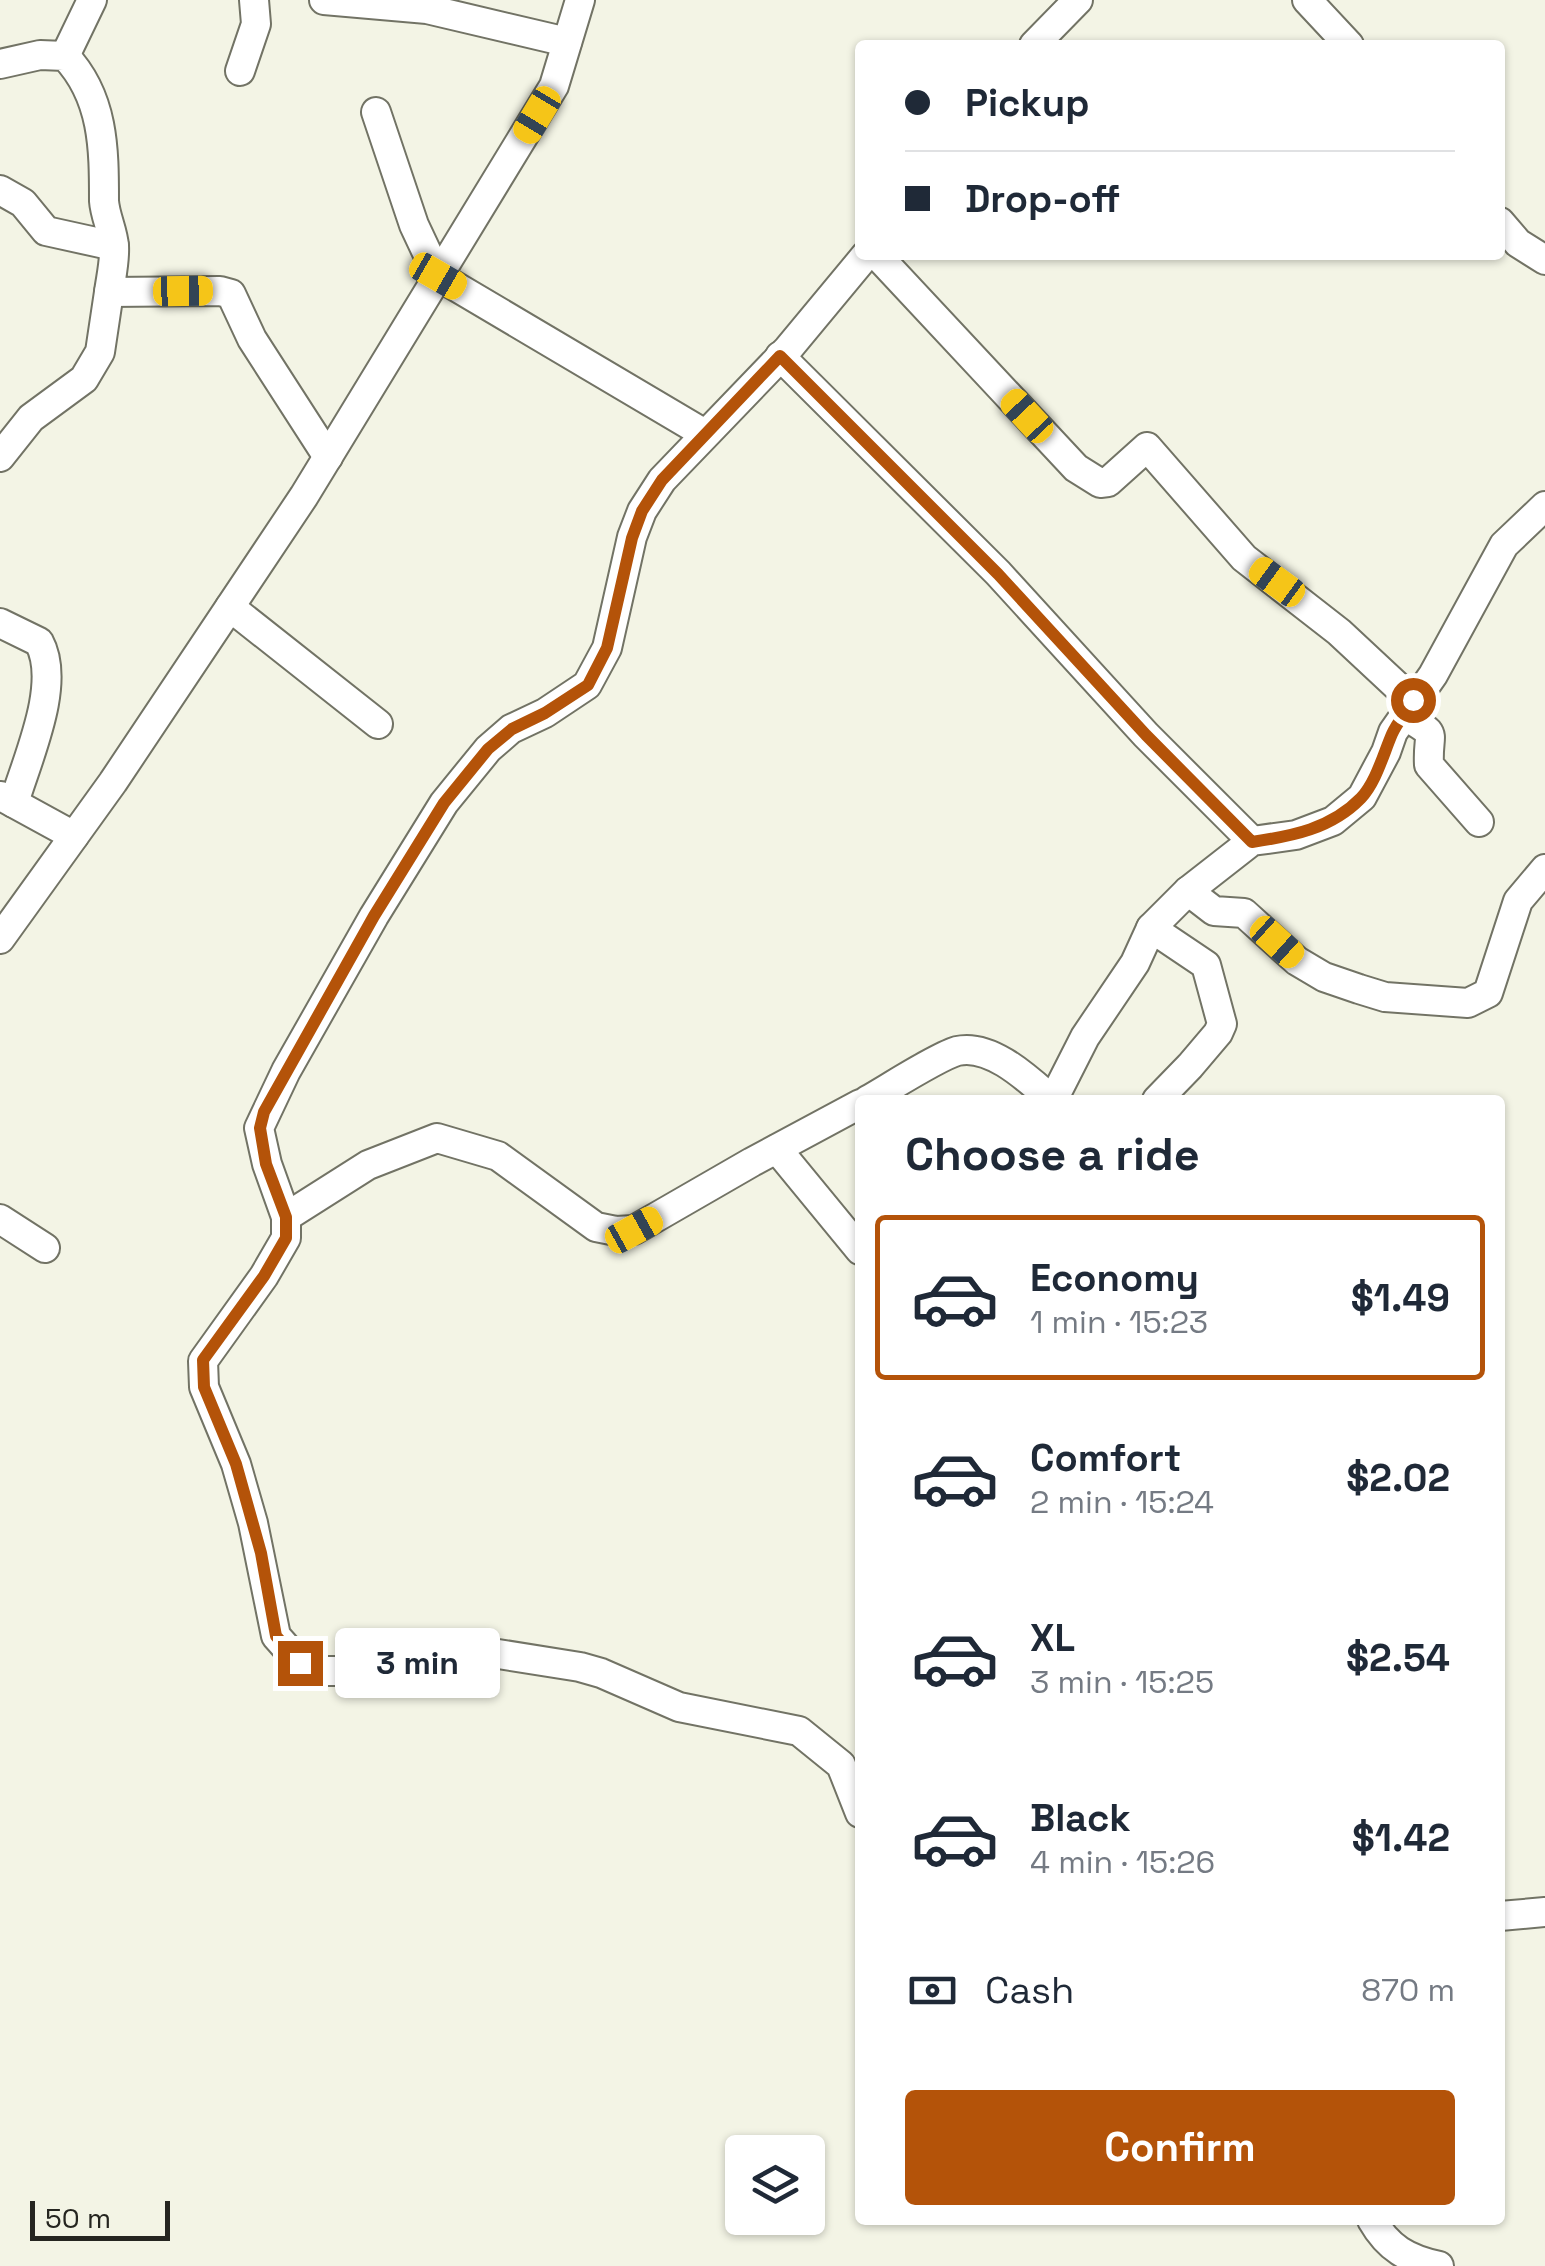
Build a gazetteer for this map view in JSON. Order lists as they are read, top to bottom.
{
  "scale_bar": "50 m",
  "page": {
    "banner": ["Pickup", "Drop-off"],
    "heading": "Choose a ride",
    "list": [
      {
        "name": "Economy",
        "note": "1 min · 15:23",
        "value": "$1.49"
      },
      {
        "name": "Comfort",
        "note": "2 min · 15:24",
        "value": "$2.02"
      },
      {
        "name": "XL",
        "note": "3 min · 15:25",
        "value": "$2.54"
      },
      {
        "name": "Black",
        "note": "4 min · 15:26",
        "value": "$1.42"
      }
    ],
    "bubble": "3 min",
    "pay": ["Cash", "870 m"],
    "buttons": "Confirm",
    "scale": "50 m"
  }
}
